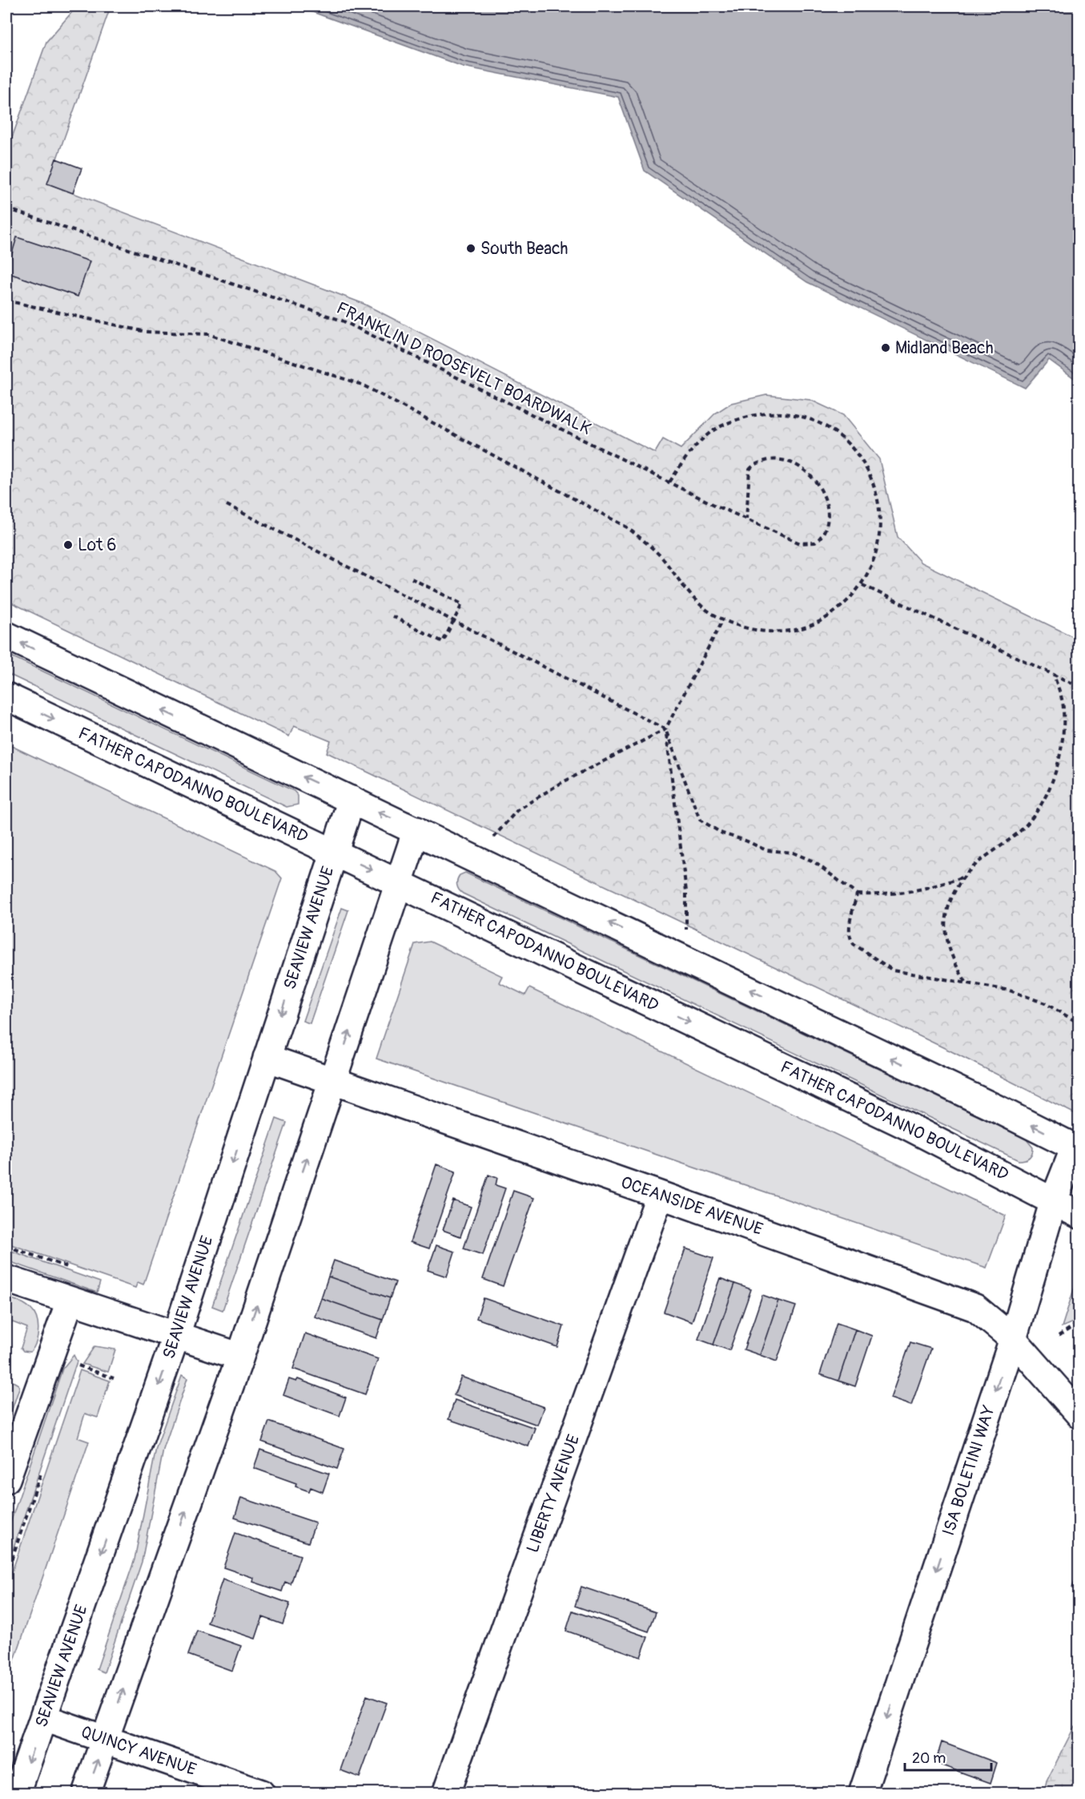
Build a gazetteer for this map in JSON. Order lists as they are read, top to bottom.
{
  "streets": {
    "street": [
      "FATHER CAPODANNO BOULEVARD",
      "SEAVIEW AVENUE",
      "OCEANSIDE AVENUE",
      "ISA BOLETINI WAY",
      "LIBERTY AVENUE",
      "QUINCY AVENUE"
    ],
    "path": ["FRANKLIN D ROOSEVELT BOARDWALK"]
  },
  "crossings": [
    ["FATHER CAPODANNO BOULEVARD", "SEAVIEW AVENUE"],
    ["FATHER CAPODANNO BOULEVARD", "ISA BOLETINI WAY"],
    ["SEAVIEW AVENUE", "OCEANSIDE AVENUE"],
    ["SEAVIEW AVENUE", "QUINCY AVENUE"],
    ["OCEANSIDE AVENUE", "ISA BOLETINI WAY"],
    ["OCEANSIDE AVENUE", "LIBERTY AVENUE"]
  ],
  "one_way": ["ISA BOLETINI WAY"],
  "places": ["South Beach", "Midland Beach", "Lot 6"],
  "scale_bar": "20 m"
}
